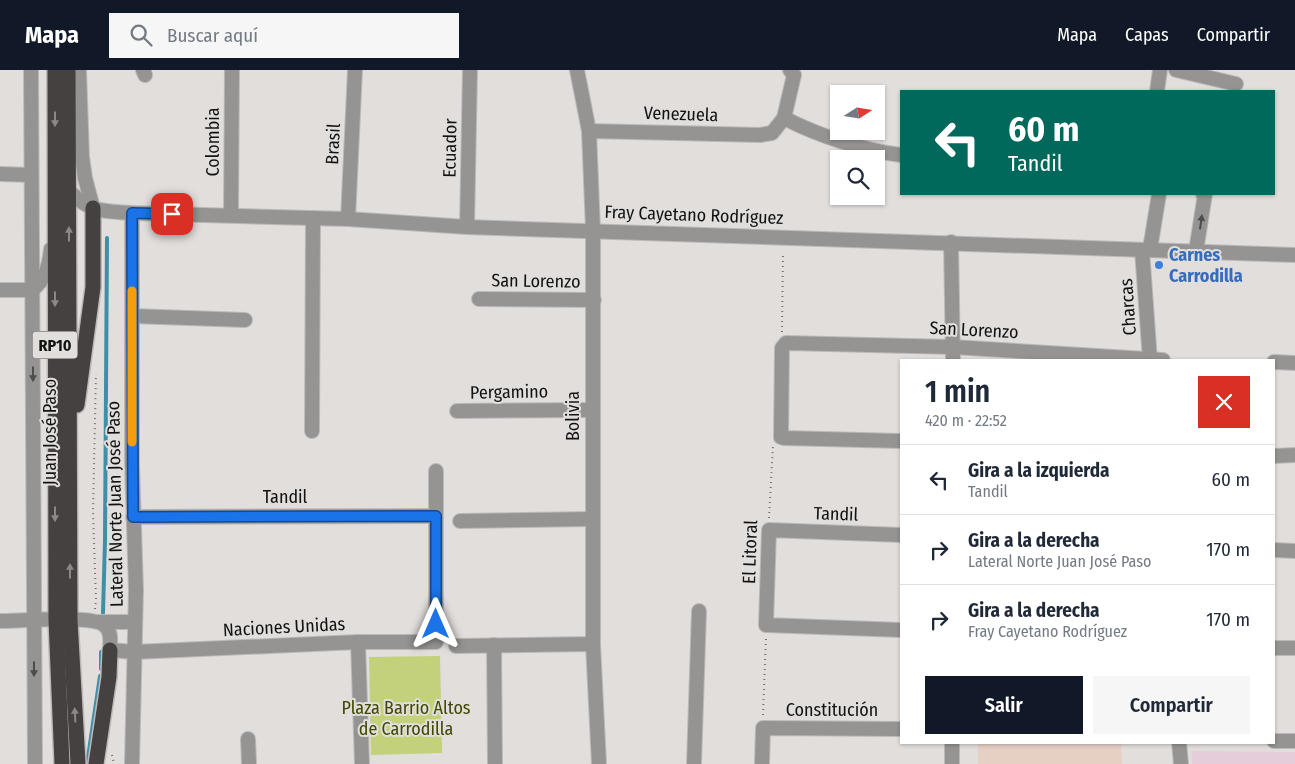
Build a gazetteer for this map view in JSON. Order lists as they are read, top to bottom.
{
  "streets": {
    "highway": ["RP10", "Juan José Paso"],
    "street": [
      "Venezuela",
      "Colombia",
      "Brasil",
      "Ecuador",
      "Fray Cayetano Rodríguez",
      "San Lorenzo",
      "Charcas",
      "Pergamino",
      "Bolivia",
      "Tandil",
      "Lateral Norte Juan José Paso",
      "El Litoral",
      "Naciones Unidas",
      "Constitución"
    ]
  },
  "crossings": [
    ["Venezuela", "Bolivia"],
    ["Colombia", "Fray Cayetano Rodríguez"],
    ["Brasil", "Fray Cayetano Rodríguez"],
    ["Ecuador", "Fray Cayetano Rodríguez"],
    ["Fray Cayetano Rodríguez", "Charcas"],
    ["Fray Cayetano Rodríguez", "Bolivia"],
    ["Fray Cayetano Rodríguez", "Lateral Norte Juan José Paso"],
    ["San Lorenzo", "Bolivia"],
    ["Pergamino", "Bolivia"],
    ["Tandil", "Lateral Norte Juan José Paso"],
    ["Tandil", "El Litoral"],
    ["Tandil", "Naciones Unidas"],
    ["Lateral Norte Juan José Paso", "Naciones Unidas"]
  ],
  "parks": ["Plaza Barrio Altos de Carrodilla"],
  "places": ["Carnes Carrodilla"],
  "north": "right",
  "page": {
    "header": "Mapa",
    "search": "Buscar aquí",
    "nav": ["Mapa", "Capas", "Compartir"],
    "turn": ["60 m", "Tandil"],
    "heading": ["1 min", "420 m · 22:52"],
    "list": [
      {
        "name": "Gira a la izquierda",
        "note": "Tandil",
        "value": "60 m"
      },
      {
        "name": "Gira a la derecha",
        "note": "Lateral Norte Juan José Paso",
        "value": "170 m"
      },
      {
        "name": "Gira a la derecha",
        "note": "Fray Cayetano Rodríguez",
        "value": "170 m"
      }
    ],
    "buttons": ["Salir", "Compartir"]
  }
}
